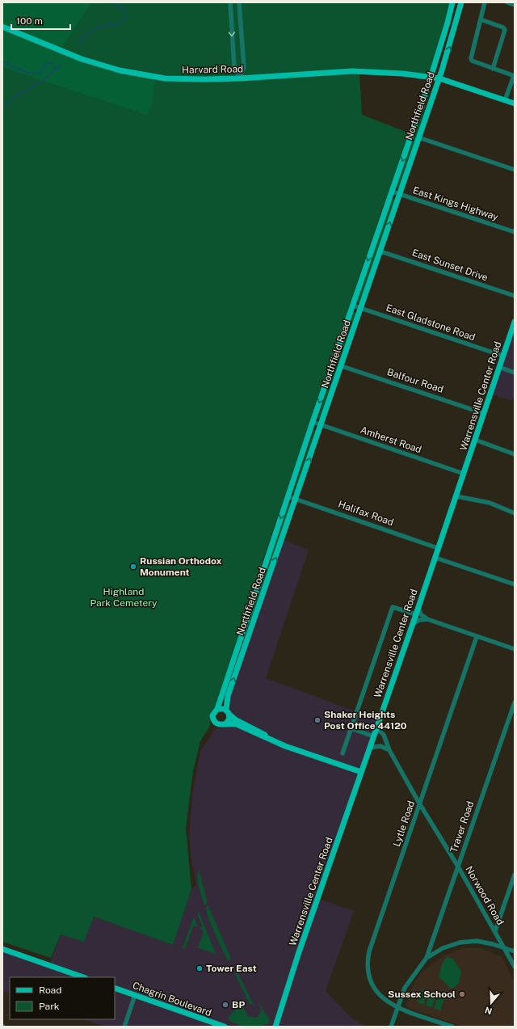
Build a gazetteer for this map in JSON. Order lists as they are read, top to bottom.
{
  "streets": {
    "main road": [
      "Harvard Road",
      "Northfield Road",
      "Warrensville Center Road",
      "Chagrin Boulevard"
    ],
    "street": [
      "East Kings Highway",
      "East Sunset Drive",
      "East Gladstone Road",
      "Balfour Road",
      "Amherst Road",
      "Halifax Road",
      "Lytle Road",
      "Traver Road",
      "Norwood Road"
    ]
  },
  "crossings": [
    ["Harvard Road", "Northfield Road"],
    ["Northfield Road", "East Kings Highway"],
    ["Northfield Road", "East Sunset Drive"],
    ["Northfield Road", "East Gladstone Road"],
    ["Northfield Road", "Balfour Road"],
    ["Northfield Road", "Amherst Road"],
    ["Northfield Road", "Halifax Road"],
    ["East Gladstone Road", "Warrensville Center Road"],
    ["Balfour Road", "Warrensville Center Road"],
    ["Warrensville Center Road", "Amherst Road"],
    ["Warrensville Center Road", "Halifax Road"],
    ["Warrensville Center Road", "Norwood Road"],
    ["Lytle Road", "Norwood Road"],
    ["Traver Road", "Norwood Road"]
  ],
  "parks": ["Highland Park Cemetery"],
  "places": [
    "Russian Orthodox Monument",
    "Shaker Heights Post Office 44120",
    "Tower East",
    "Sussex School",
    "BP"
  ],
  "legend": ["Road", "Park"],
  "scale_bar": "100 m",
  "north": "bottom"
}
